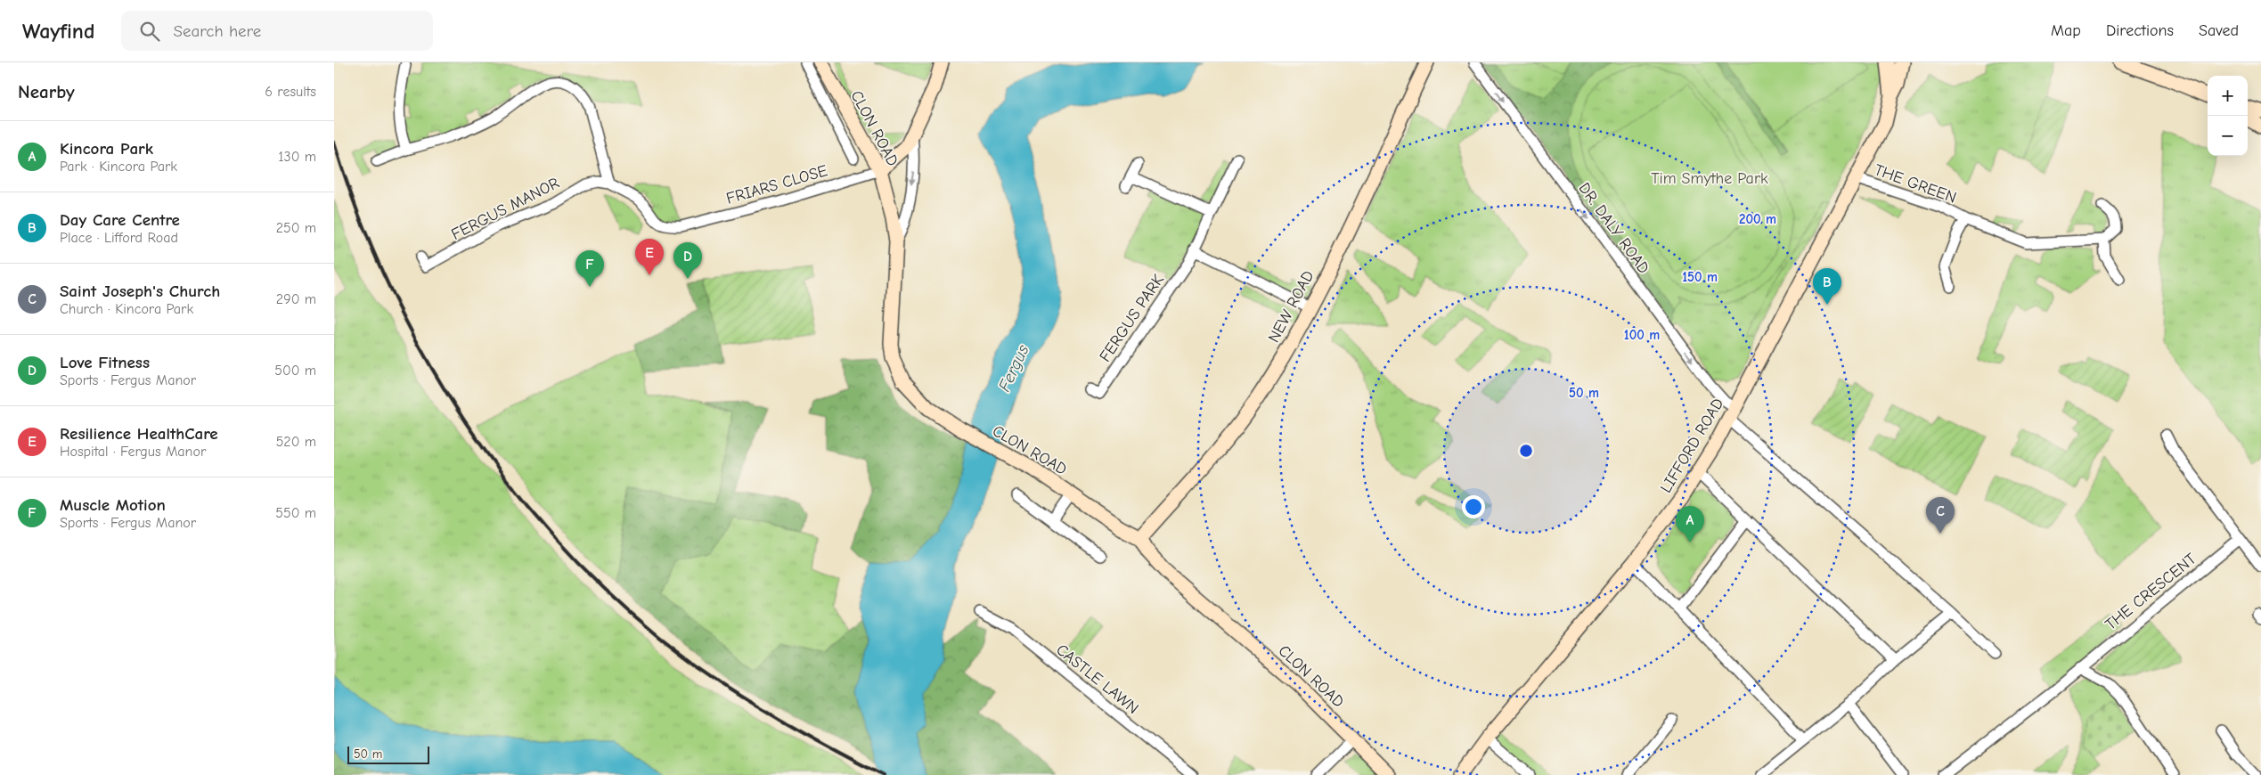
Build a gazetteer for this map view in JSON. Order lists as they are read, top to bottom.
{
  "streets": {
    "main road": ["CLON ROAD", "NEW ROAD", "LIFFORD ROAD"],
    "street": [
      "THE GREEN",
      "FRIARS CLOSE",
      "FERGUS MANOR",
      "DR. DALY ROAD",
      "FERGUS PARK",
      "THE CRESCENT",
      "CASTLE LAWN"
    ]
  },
  "crossings": [
    ["CLON ROAD", "FRIARS CLOSE"],
    ["CLON ROAD", "NEW ROAD"],
    ["THE GREEN", "LIFFORD ROAD"],
    ["FRIARS CLOSE", "FERGUS MANOR"],
    ["DR. DALY ROAD", "LIFFORD ROAD"]
  ],
  "one_way": ["DR. DALY ROAD"],
  "water": ["Fergus"],
  "parks": ["Tim Smythe Park"],
  "scale_bar": "50 m",
  "page": {
    "header": "Wayfind",
    "search": "Search here",
    "nav": ["Map", "Directions", "Saved"],
    "heading": ["Nearby", "6 results"],
    "map_buttons": ["+", "−"],
    "list": [
      {
        "mark": "A",
        "name": "Kincora Park",
        "note": "Park · Kincora Park",
        "value": "130 m"
      },
      {
        "mark": "B",
        "name": "Day Care Centre",
        "note": "Place · Lifford Road",
        "value": "250 m"
      },
      {
        "mark": "C",
        "name": "Saint Joseph's Church",
        "note": "Church · Kincora Park",
        "value": "290 m"
      },
      {
        "mark": "D",
        "name": "Love Fitness",
        "note": "Sports · Fergus Manor",
        "value": "500 m"
      },
      {
        "mark": "E",
        "name": "Resilience HealthCare",
        "note": "Hospital · Fergus Manor",
        "value": "520 m"
      },
      {
        "mark": "F",
        "name": "Muscle Motion",
        "note": "Sports · Fergus Manor",
        "value": "550 m"
      }
    ],
    "pins": [
      "E",
      "D",
      "F",
      "B",
      "C",
      "A"
    ],
    "scale": "50 m"
  },
  "rings": [
    "200 m",
    "150 m",
    "100 m",
    "50 m"
  ]
}
